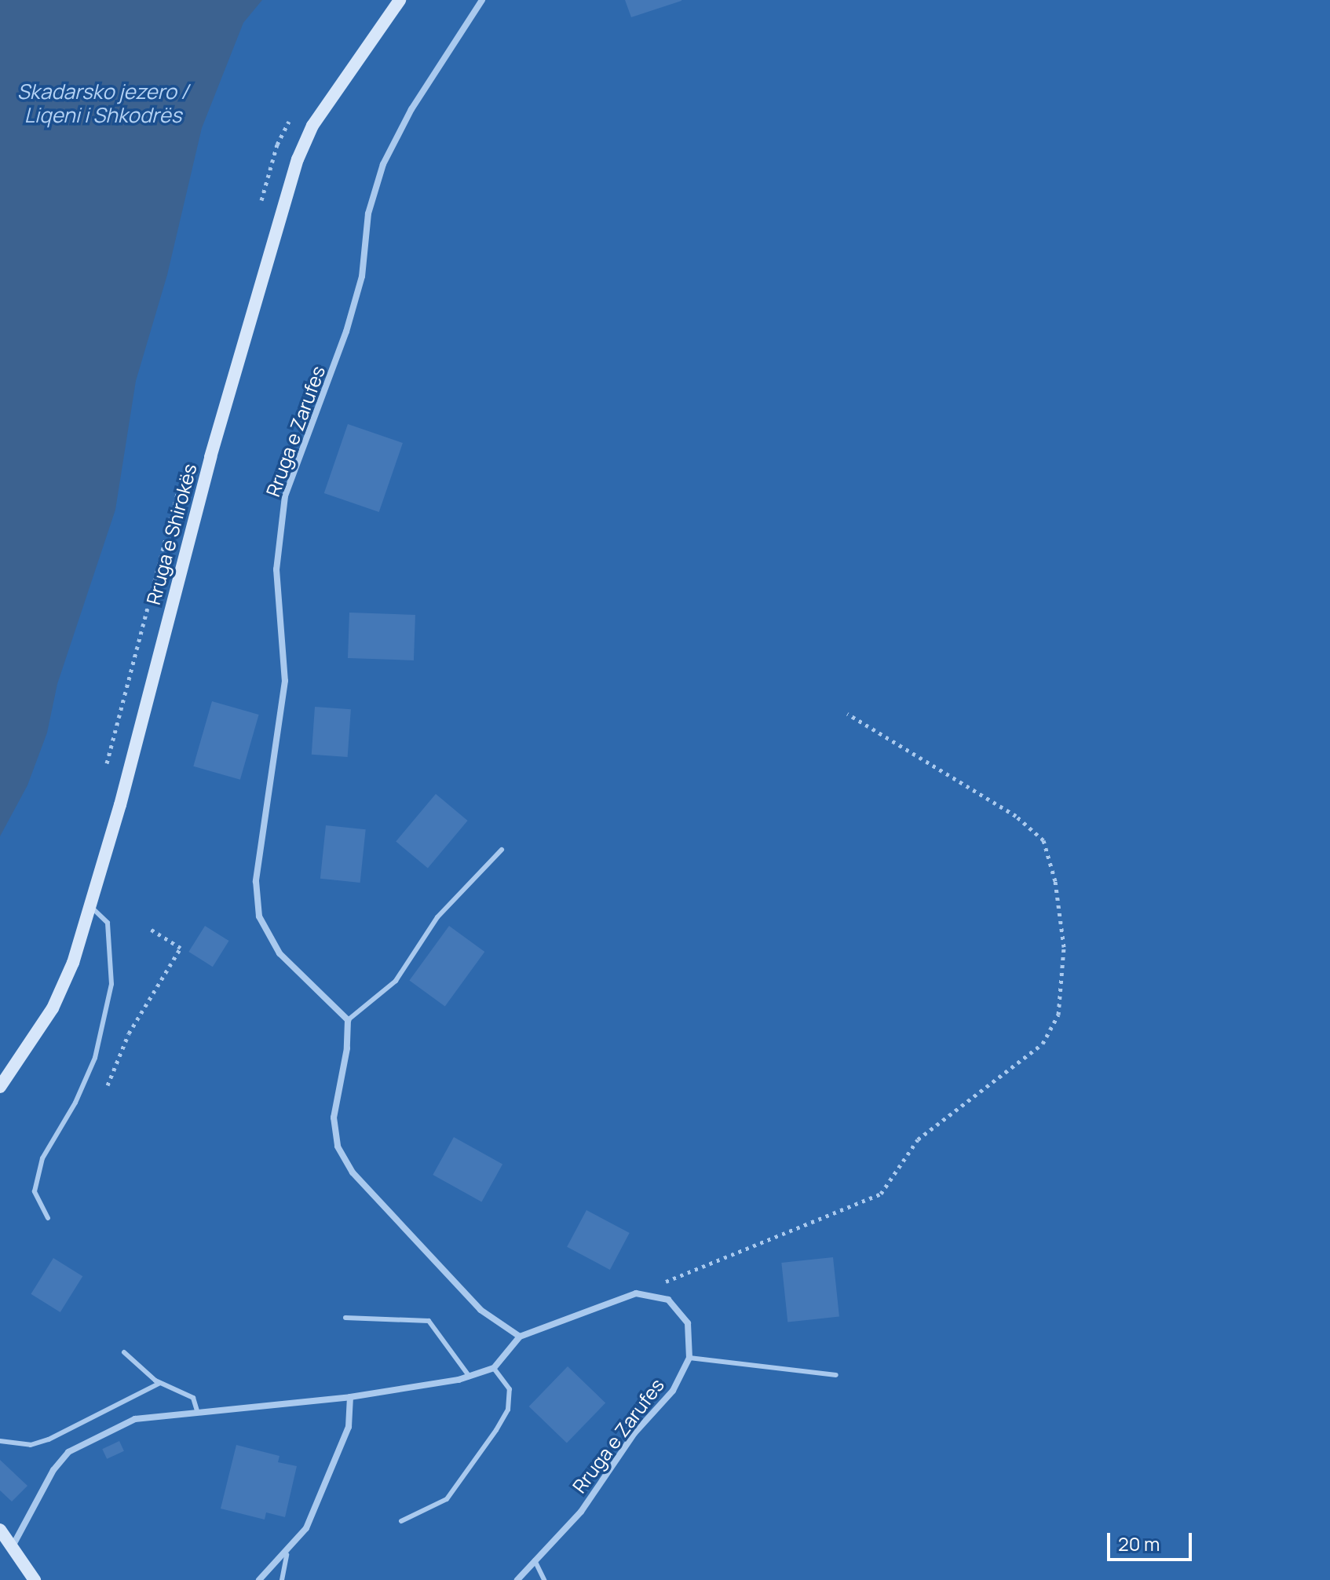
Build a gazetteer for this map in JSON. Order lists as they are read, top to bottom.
{
  "streets": {
    "main road": ["Rruga e Shirokës"],
    "street": ["Rruga e Zarufes"]
  },
  "water": ["Skadarsko jezero / Liqeni i Shkodrës"],
  "scale_bar": "20 m"
}
